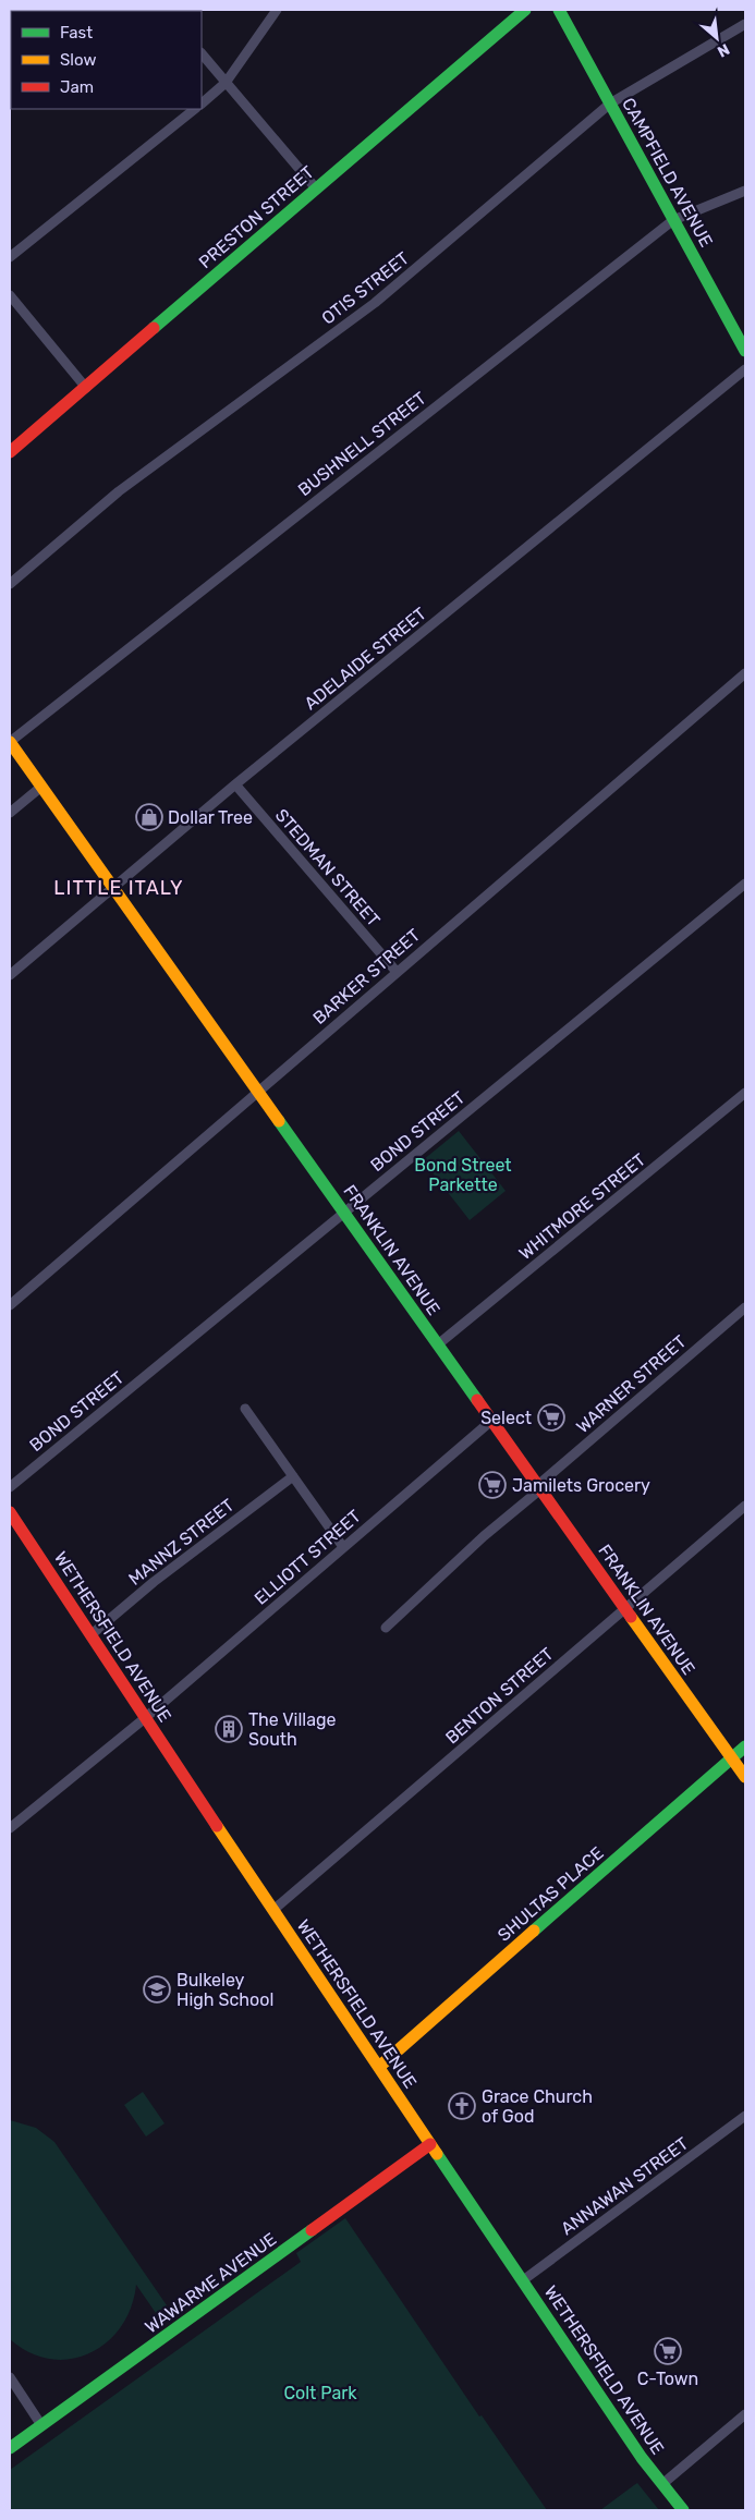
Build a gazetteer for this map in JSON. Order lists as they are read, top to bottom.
{
  "streets": {
    "main road": [
      "CAMPFIELD AVENUE",
      "PRESTON STREET",
      "FRANKLIN AVENUE",
      "WETHERSFIELD AVENUE",
      "SHULTAS PLACE",
      "WAWARME AVENUE"
    ],
    "street": [
      "OTIS STREET",
      "BUSHNELL STREET",
      "ADELAIDE STREET",
      "STEDMAN STREET",
      "BARKER STREET",
      "BOND STREET",
      "WHITMORE STREET",
      "WARNER STREET",
      "MANNZ STREET",
      "ELLIOTT STREET",
      "BENTON STREET",
      "ANNAWAN STREET"
    ]
  },
  "crossings": [
    ["CAMPFIELD AVENUE", "OTIS STREET"],
    ["CAMPFIELD AVENUE", "BUSHNELL STREET"],
    ["BUSHNELL STREET", "FRANKLIN AVENUE"],
    ["ADELAIDE STREET", "STEDMAN STREET"],
    ["ADELAIDE STREET", "FRANKLIN AVENUE"],
    ["STEDMAN STREET", "BARKER STREET"],
    ["BARKER STREET", "FRANKLIN AVENUE"],
    ["BOND STREET", "FRANKLIN AVENUE"],
    ["WHITMORE STREET", "FRANKLIN AVENUE"],
    ["FRANKLIN AVENUE", "WARNER STREET"],
    ["FRANKLIN AVENUE", "ELLIOTT STREET"],
    ["FRANKLIN AVENUE", "BENTON STREET"],
    ["FRANKLIN AVENUE", "SHULTAS PLACE"],
    ["MANNZ STREET", "WETHERSFIELD AVENUE"],
    ["ELLIOTT STREET", "WETHERSFIELD AVENUE"],
    ["WETHERSFIELD AVENUE", "BENTON STREET"],
    ["WETHERSFIELD AVENUE", "SHULTAS PLACE"],
    ["WETHERSFIELD AVENUE", "ANNAWAN STREET"],
    ["WETHERSFIELD AVENUE", "WAWARME AVENUE"]
  ],
  "districts": ["LITTLE ITALY"],
  "parks": ["Bond Street Parkette", "Colt Park"],
  "places": {
    "shop": ["Dollar Tree"],
    "supermarket": ["Select", "Jamilets Grocery", "C-Town"],
    "building": ["The Village South"],
    "school or university": ["Bulkeley High School"],
    "church": ["Grace Church of God"]
  },
  "legend": ["Fast", "Slow", "Jam"],
  "north": "bottom right"
}
